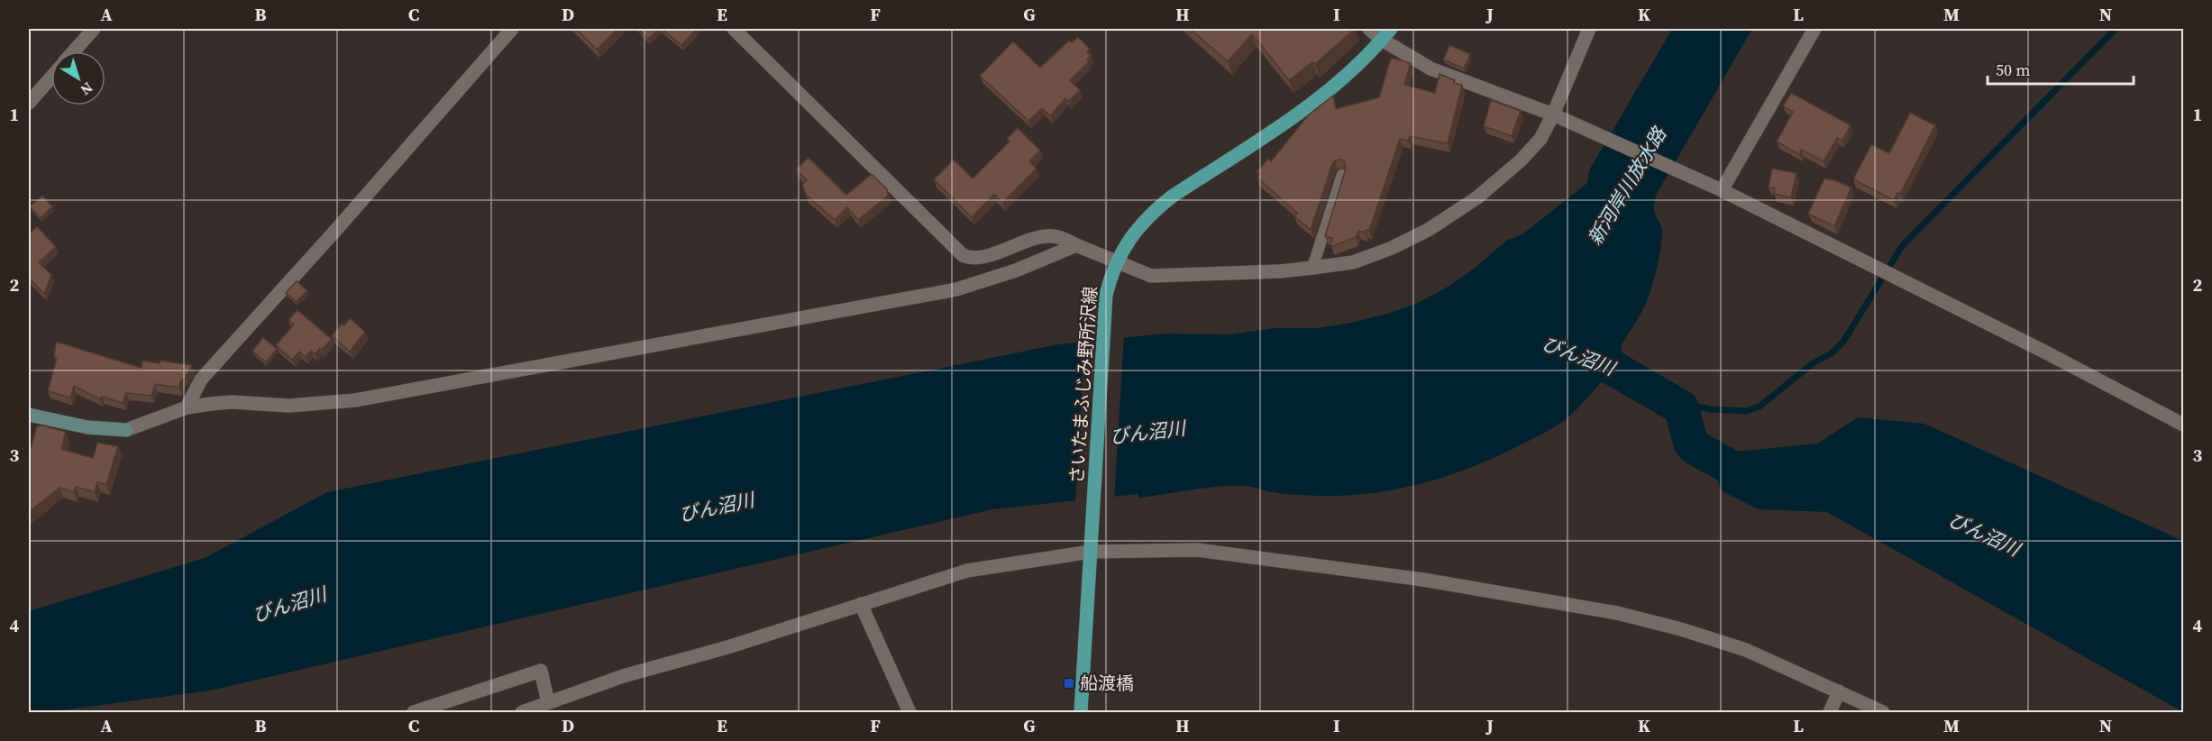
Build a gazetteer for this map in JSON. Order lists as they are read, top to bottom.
{
  "streets": {
    "main road": ["さいたまふじみ野所沢線"]
  },
  "water": ["新河岸川放水路", "びん沼川"],
  "places": {
    "transit": ["船渡橋"]
  },
  "scale_bar": "50 m",
  "north": "bottom right",
  "grid": {
    "columns": [
      "A",
      "B",
      "C",
      "D",
      "E",
      "F",
      "G",
      "H",
      "I",
      "J",
      "K",
      "L",
      "M",
      "N"
    ],
    "rows": [
      "1",
      "2",
      "3",
      "4"
    ]
  }
}
